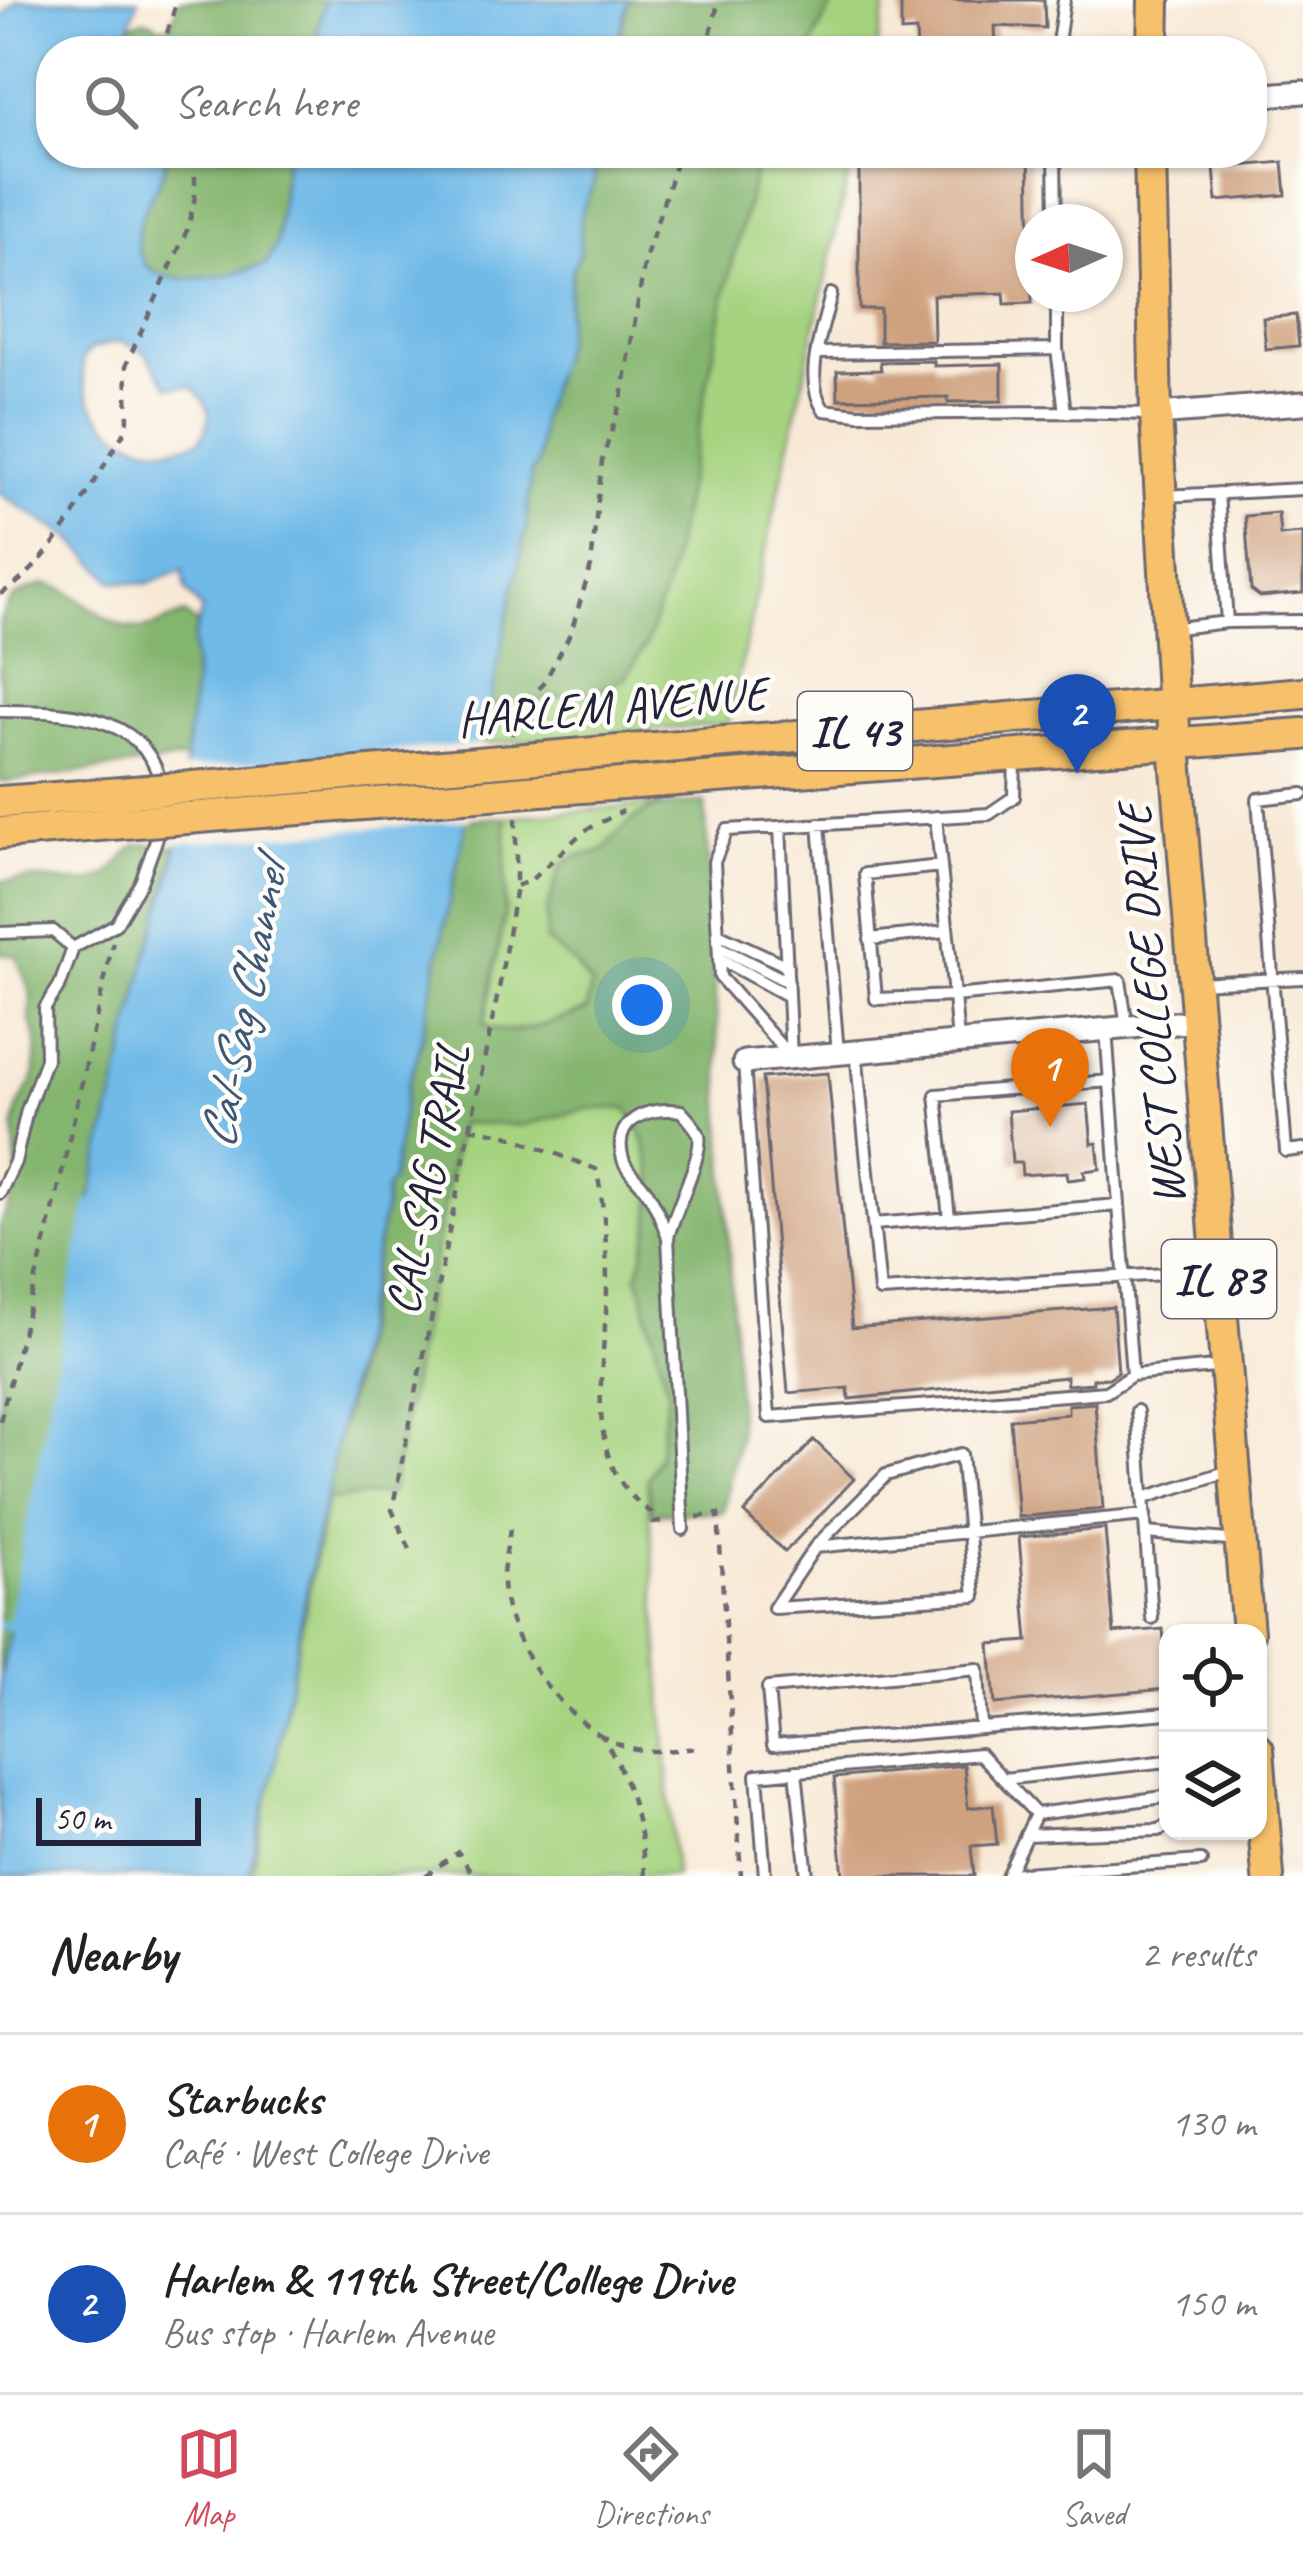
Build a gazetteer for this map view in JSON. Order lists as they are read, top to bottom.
{
  "streets": {
    "main road": [
      "HARLEM AVENUE",
      "IL 43",
      "WEST COLLEGE DRIVE",
      "IL 83"
    ],
    "path": ["CAL-SAG TRAIL"]
  },
  "crossings": [
    ["HARLEM AVENUE", "WEST COLLEGE DRIVE"]
  ],
  "water": ["Cal-Sag Channel"],
  "scale_bar": "50 m",
  "north": "left",
  "page": {
    "search": "Search here",
    "pins": ["2", "1"],
    "scale": "50 m",
    "heading": ["Nearby", "2 results"],
    "list": [
      {
        "mark": "1",
        "name": "Starbucks",
        "note": "Café · West College Drive",
        "value": "130 m"
      },
      {
        "mark": "2",
        "name": "Harlem & 119th Street/College Drive",
        "note": "Bus stop · Harlem Avenue",
        "value": "150 m"
      }
    ],
    "nav": ["Map", "Directions", "Saved"]
  }
}
